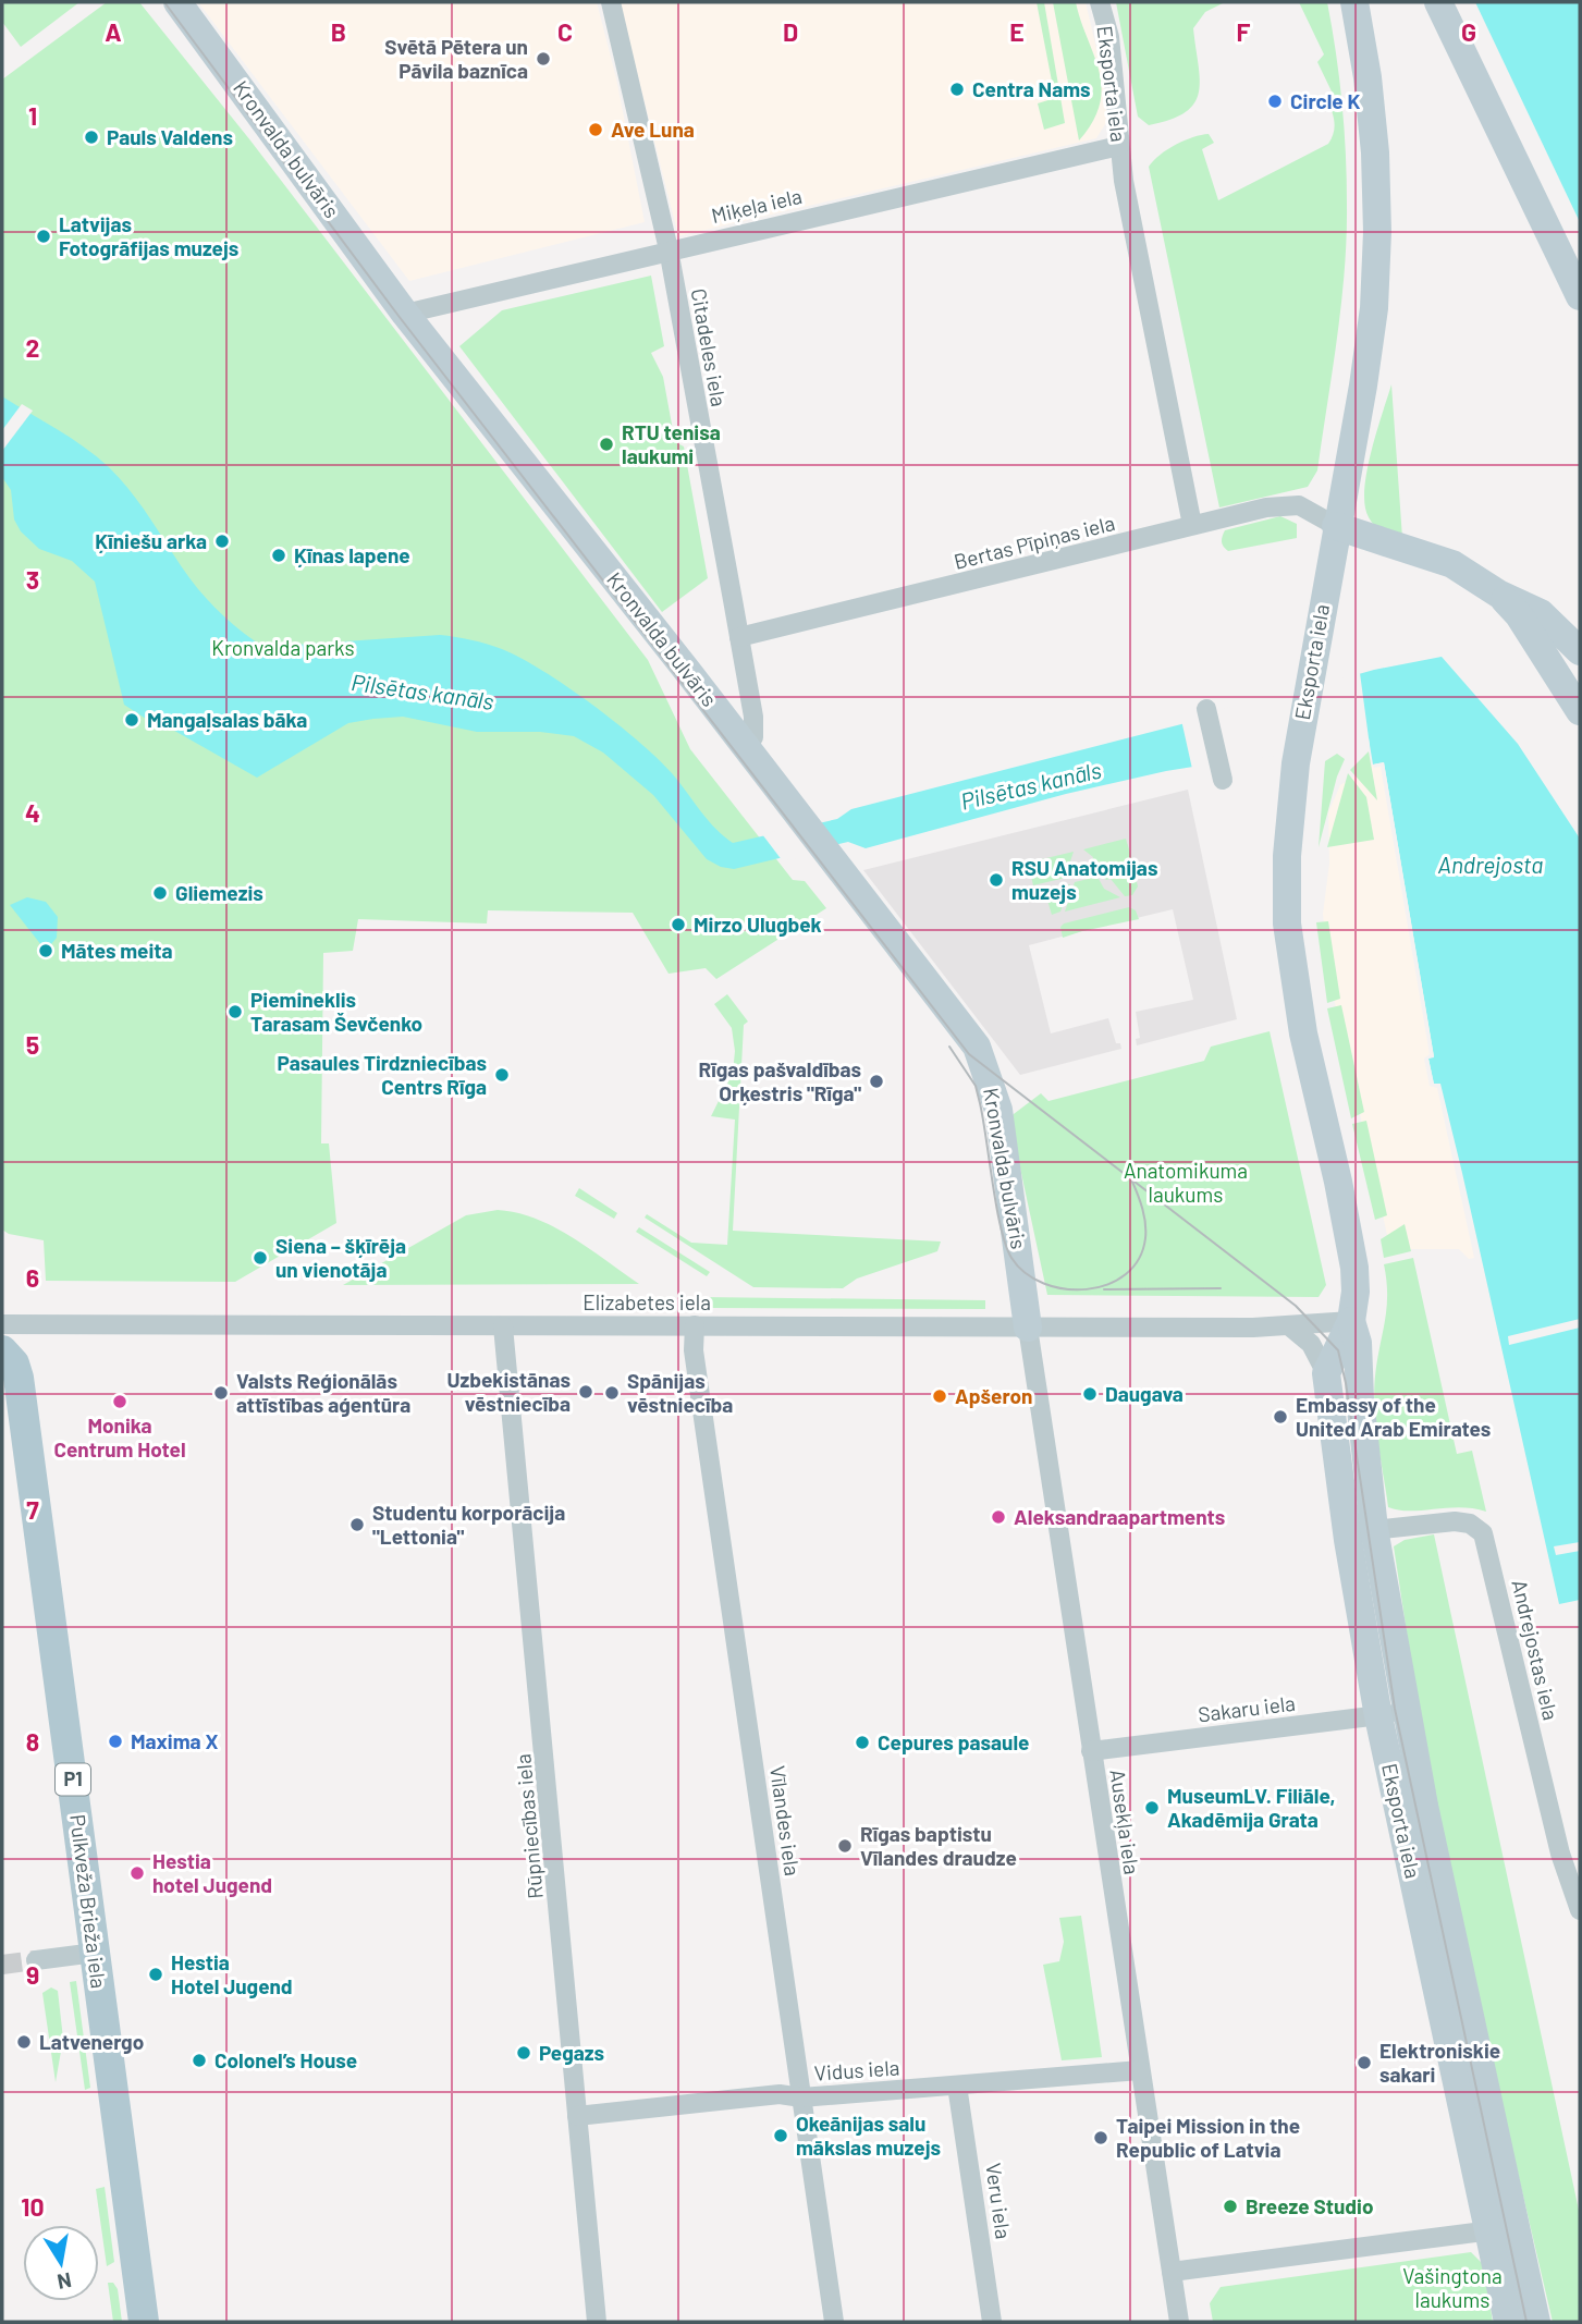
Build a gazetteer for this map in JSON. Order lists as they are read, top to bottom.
{
  "streets": {
    "main road": [
      "Eksporta iela",
      "Kronvalda bulvāris",
      "P1",
      "Pulkveža Brieža iela"
    ],
    "street": [
      "Miķeļa iela",
      "Citadeles iela",
      "Bertas Pīpiņas iela",
      "Elizabetes iela",
      "Andrejostas iela",
      "Sakaru iela",
      "Vīlandes iela",
      "Ausekļa iela",
      "Rūpniecības iela",
      "Vidus iela",
      "Veru iela"
    ]
  },
  "crossings": [
    ["Eksporta iela", "Miķeļa iela"],
    ["Eksporta iela", "Bertas Pīpiņas iela"],
    ["Eksporta iela", "Elizabetes iela"],
    ["Eksporta iela", "Andrejostas iela"],
    ["Eksporta iela", "Sakaru iela"],
    ["Kronvalda bulvāris", "Miķeļa iela"],
    ["Kronvalda bulvāris", "Citadeles iela"],
    ["Kronvalda bulvāris", "Elizabetes iela"],
    ["Kronvalda bulvāris", "Ausekļa iela"],
    ["Miķeļa iela", "Citadeles iela"],
    ["Citadeles iela", "Bertas Pīpiņas iela"],
    ["Elizabetes iela", "Vīlandes iela"],
    ["Elizabetes iela", "Ausekļa iela"],
    ["Elizabetes iela", "Rūpniecības iela"],
    ["Sakaru iela", "Ausekļa iela"],
    ["Vīlandes iela", "Vidus iela"],
    ["Ausekļa iela", "Vidus iela"],
    ["Rūpniecības iela", "Vidus iela"],
    ["Vidus iela", "Veru iela"]
  ],
  "water": ["Pilsētas kanāls", "Andrejosta"],
  "parks": ["Kronvalda parks", "Anatomikuma laukums", "Vašingtona laukums"],
  "places": [
    "Svētā Pētera un Pāvila baznīca",
    "Centra Nams",
    "Circle K",
    "Ave Luna",
    "Pauls Valdens",
    "Latvijas Fotogrāfijas muzejs",
    "RTU tenisa laukumi",
    "Ķīniešu arka",
    "Ķīnas lapene",
    "Mangaļsalas bāka",
    "RSU Anatomijas muzejs",
    "Gliemezis",
    "Mirzo Ulugbek",
    "Mātes meita",
    "Piemineklis Tarasam Ševčenko",
    "Pasaules Tirdzniecības Centrs Rīga",
    "Rīgas pašvaldības Orķestris \"Rīga\"",
    "Siena – šķīrēja un vienotāja",
    "Uzbekistānas vēstniecība",
    "Valsts Reģionālās attīstības aģentūra",
    "Spānijas vēstniecība",
    "Daugava",
    "Apšeron",
    "Monika Centrum Hotel",
    "Embassy of the United Arab Emirates",
    "Aleksandraapartments",
    "Studentu korporācija \"Lettonia\"",
    "Maxima X",
    "Cepures pasaule",
    "MuseumLV. Filiāle, Akadēmija Grata",
    "Rīgas baptistu Vīlandes draudze",
    "Hestia hotel Jugend",
    "Hestia Hotel Jugend",
    "Latvenergo",
    "Pegazs",
    "Colonel’s House",
    "Elektroniskie sakari",
    "Okeānijas salu mākslas muzejs",
    "Taipei Mission in the Republic of Latvia",
    "Breeze Studio"
  ],
  "north": "bottom",
  "grid": {
    "columns": [
      "A",
      "B",
      "C",
      "D",
      "E",
      "F",
      "G"
    ],
    "rows": [
      "1",
      "2",
      "3",
      "4",
      "5",
      "6",
      "7",
      "8",
      "9",
      "10"
    ]
  }
}
